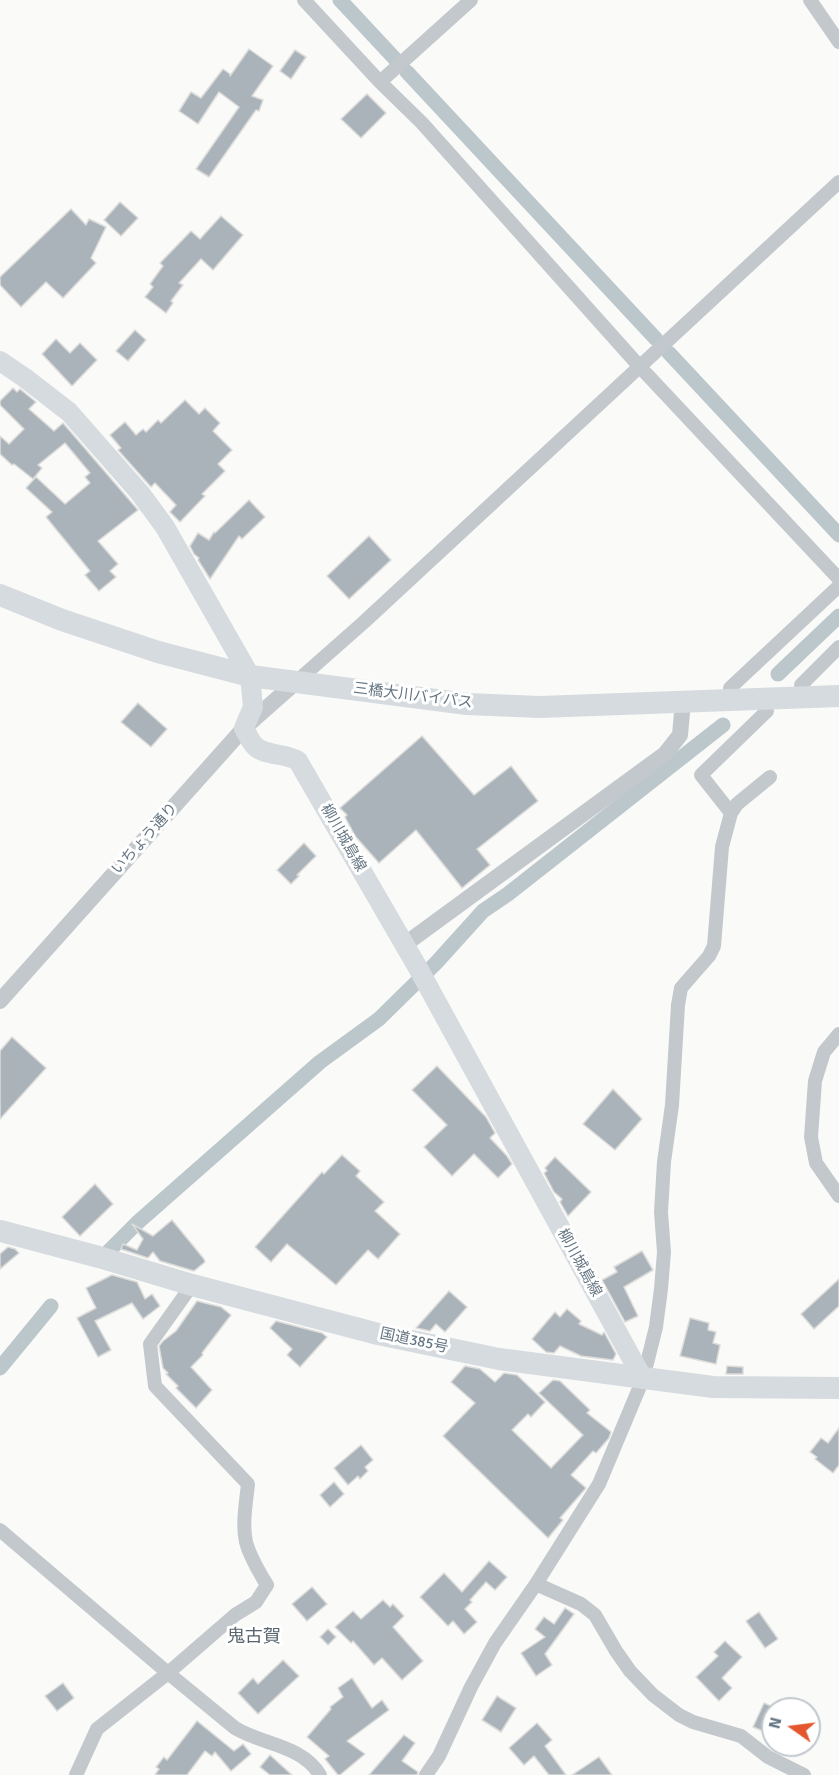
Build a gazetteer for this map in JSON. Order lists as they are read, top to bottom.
{
  "streets": {
    "highway": ["三橋大川バイパス", "国道385号"],
    "main road": ["柳川城島線"],
    "street": ["いちょう通り"]
  },
  "crossings": [
    ["三橋大川バイパス", "いちょう通り"],
    ["柳川城島線", "いちょう通り"],
    ["柳川城島線", "国道385号"]
  ],
  "districts": ["鬼古賀"],
  "north": "left"
}
